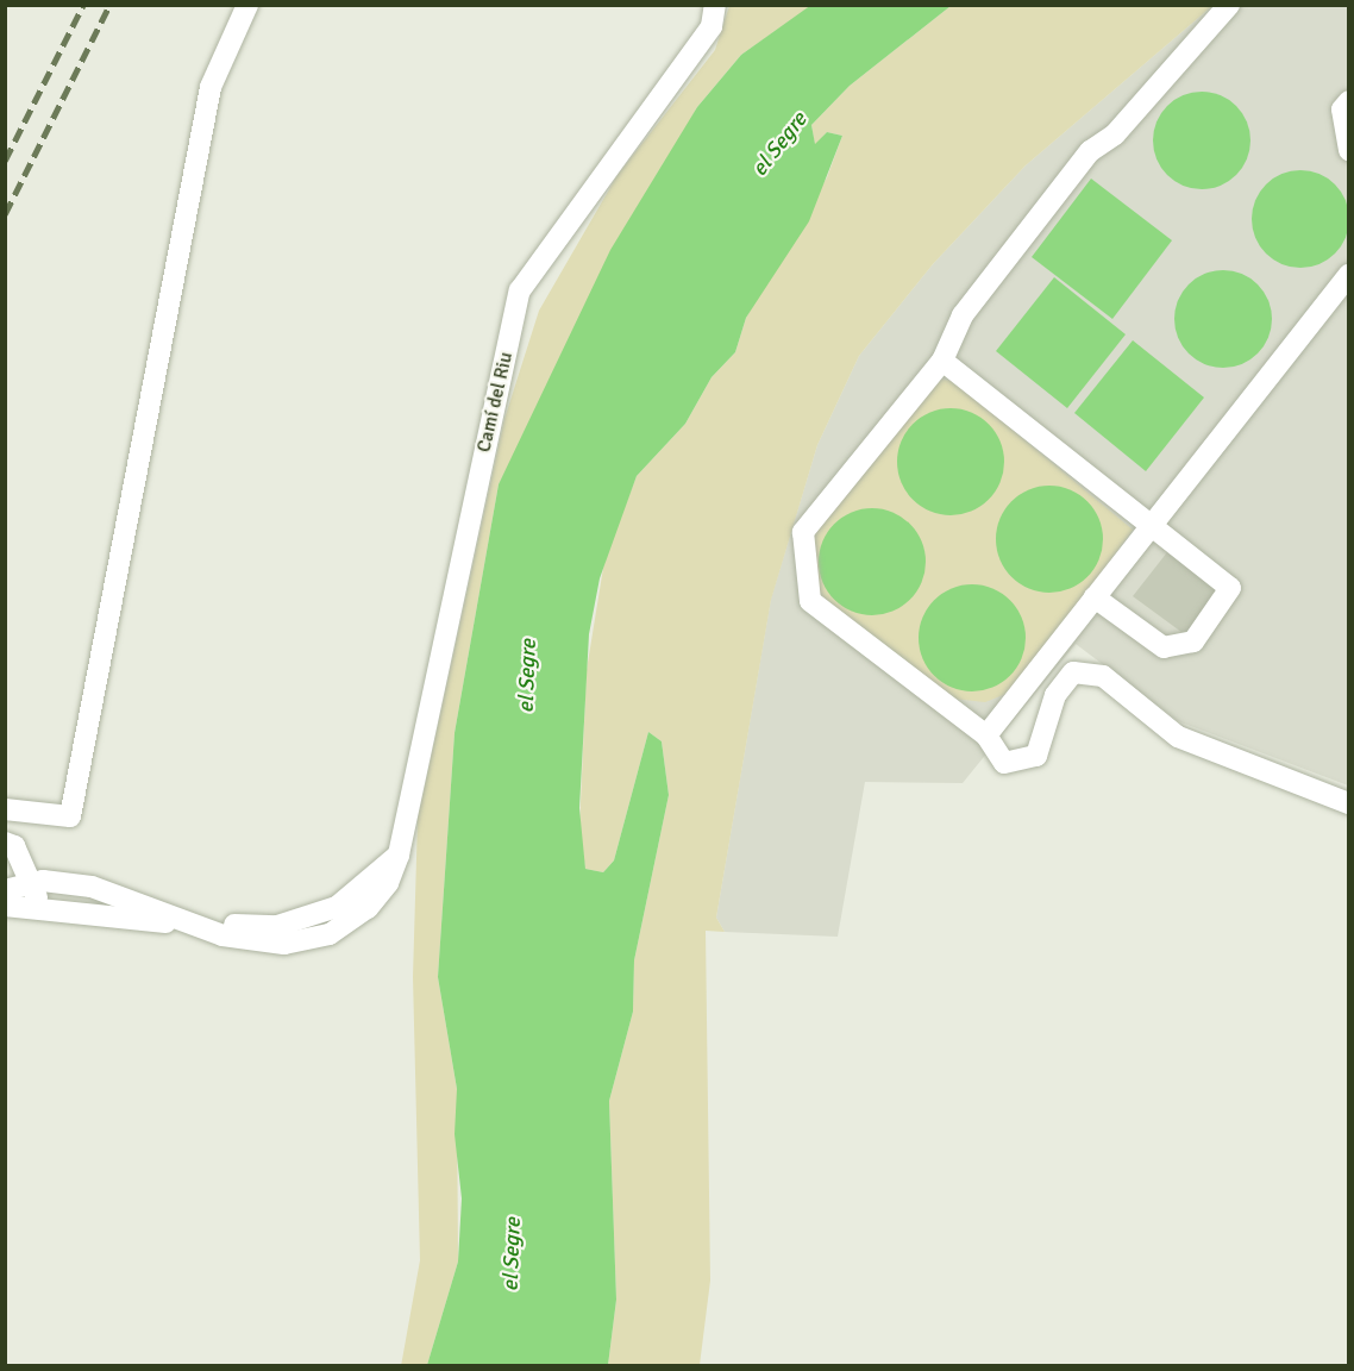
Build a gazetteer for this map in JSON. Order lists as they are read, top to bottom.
{
  "streets": {
    "street": ["Camí del Riu"]
  },
  "water": ["el Segre"]
}
